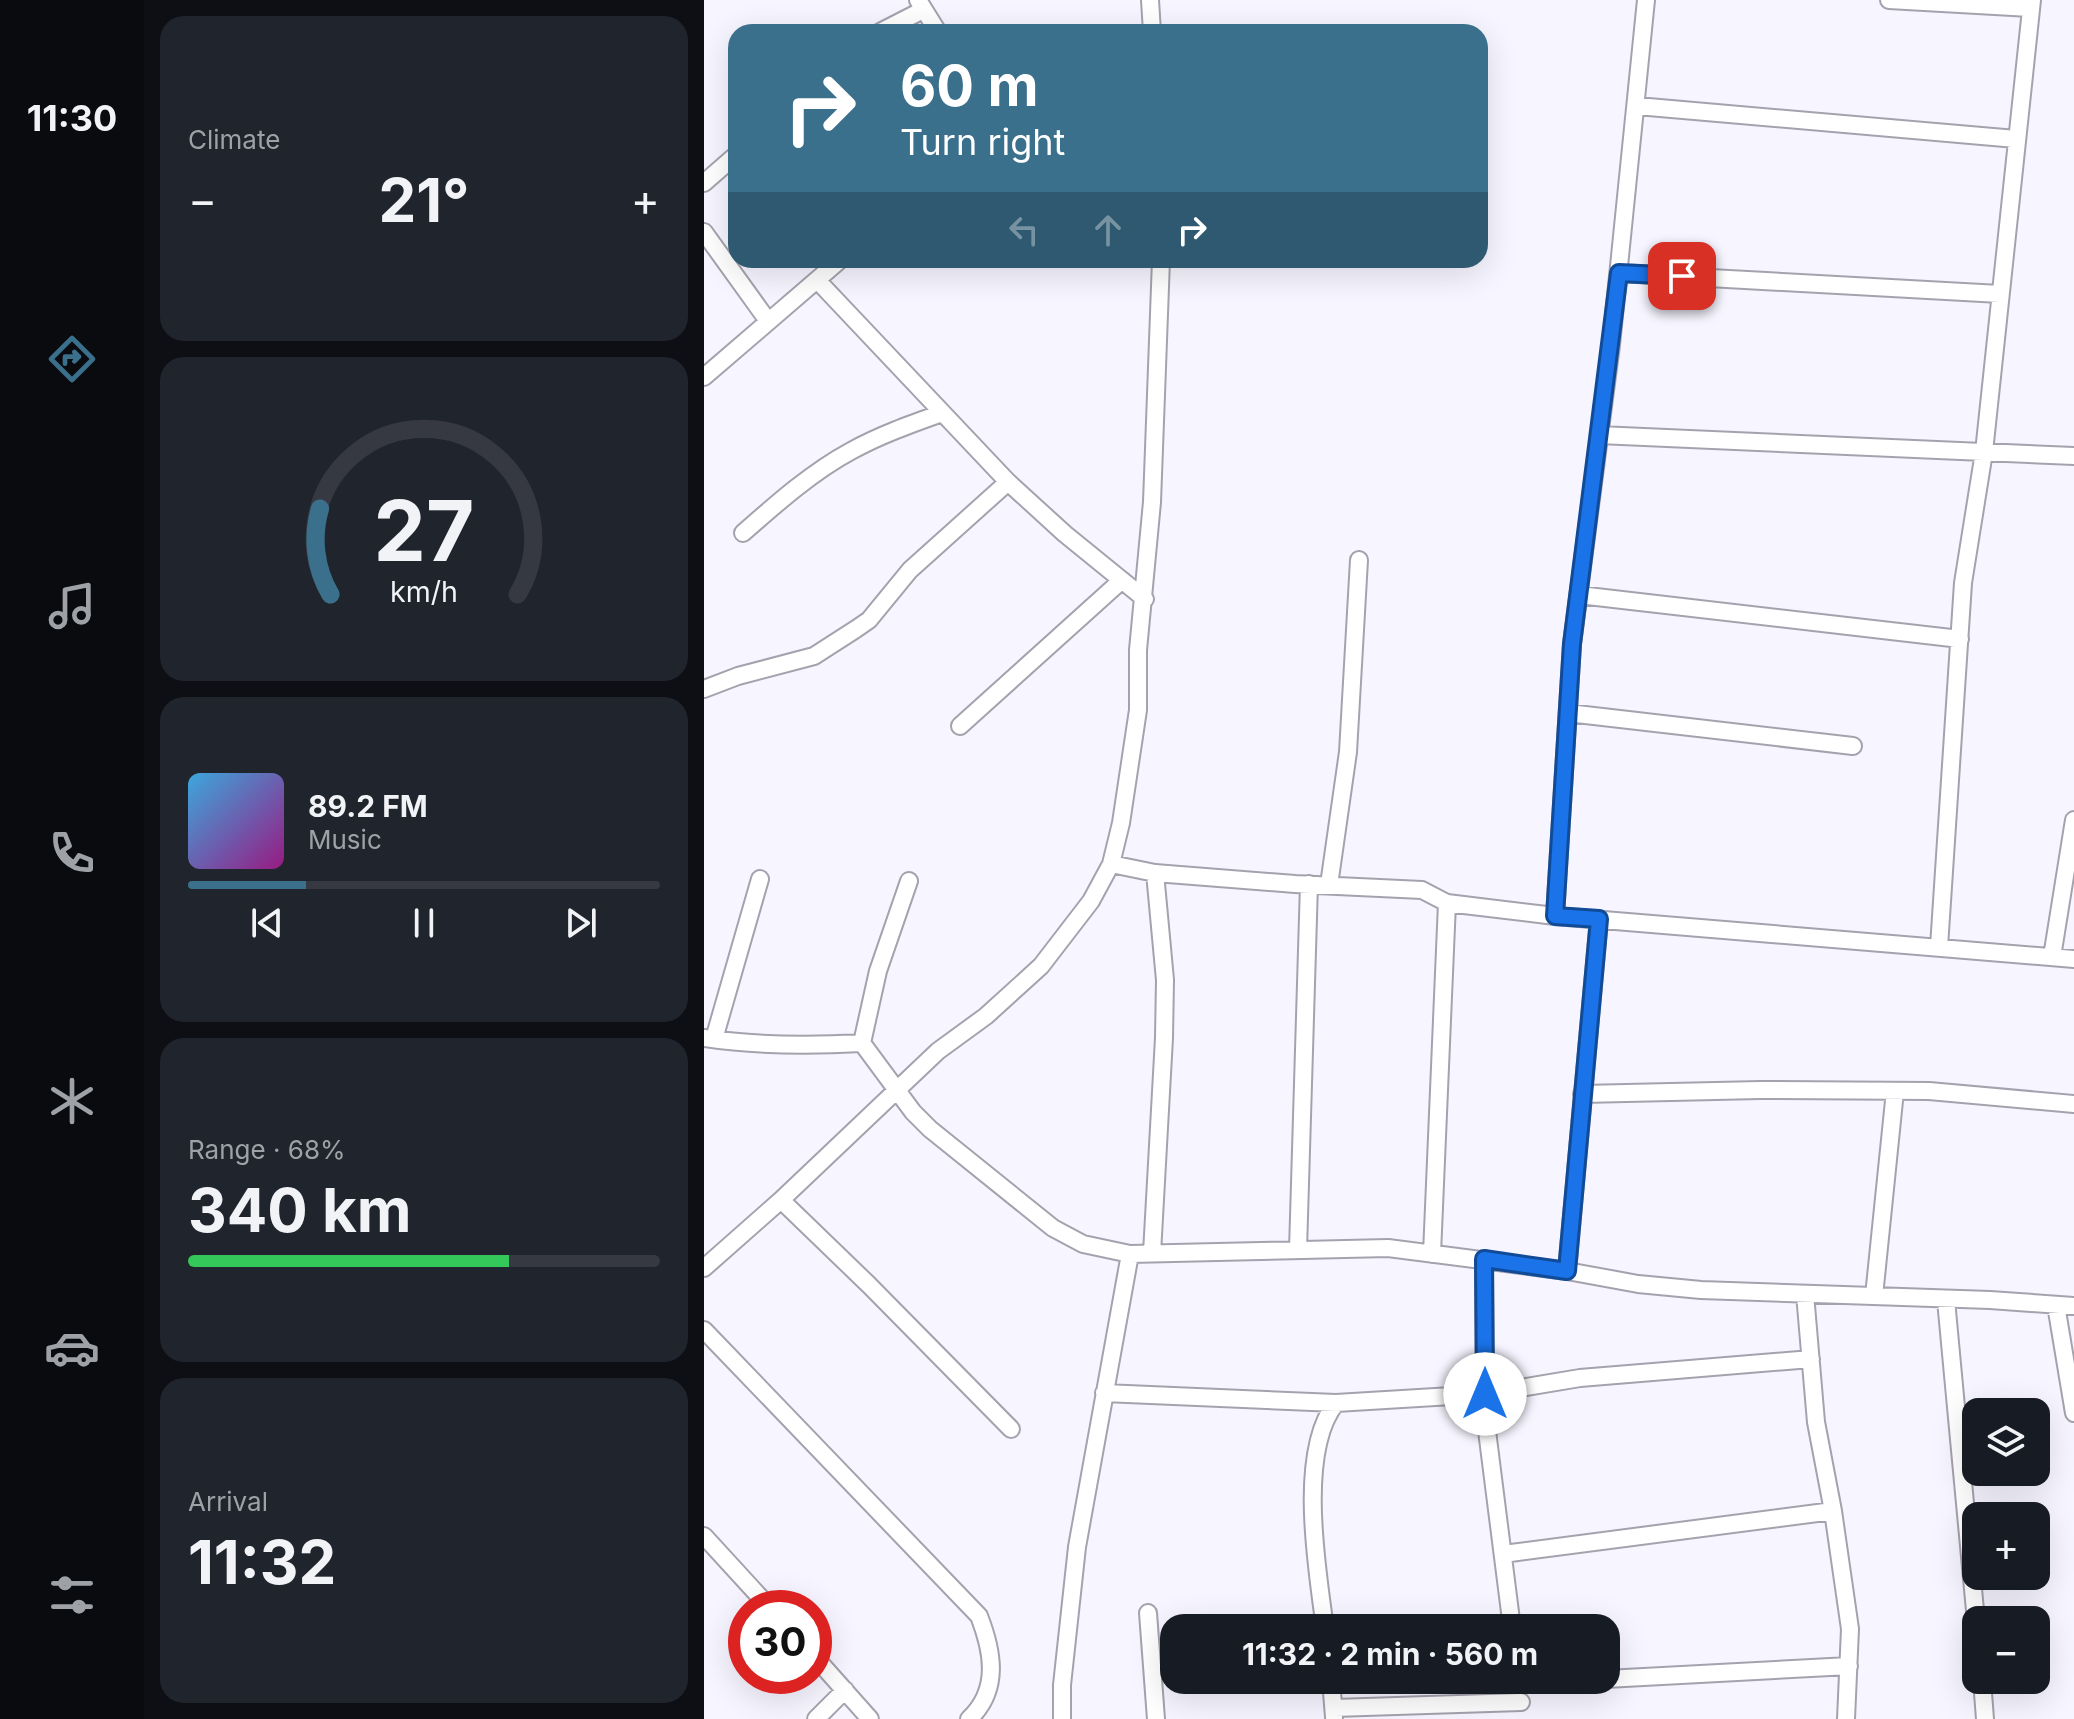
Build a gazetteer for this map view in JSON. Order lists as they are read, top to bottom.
{
  "page": {
    "tabs": "11:30",
    "tile": [
      "Climate",
      ["Range · 68%", "340 km"],
      ["Arrival", "11:32"]
    ],
    "turn": ["60 m", "Turn right"],
    "heat": ["−", "21°", "+"],
    "song": ["89.2 FM", "Music"],
    "map_buttons": ["+", "−"],
    "limit": "30",
    "trip": "11:32 · 2 min · 560 m",
    "gauge": ["27", "km/h"]
  }
}
